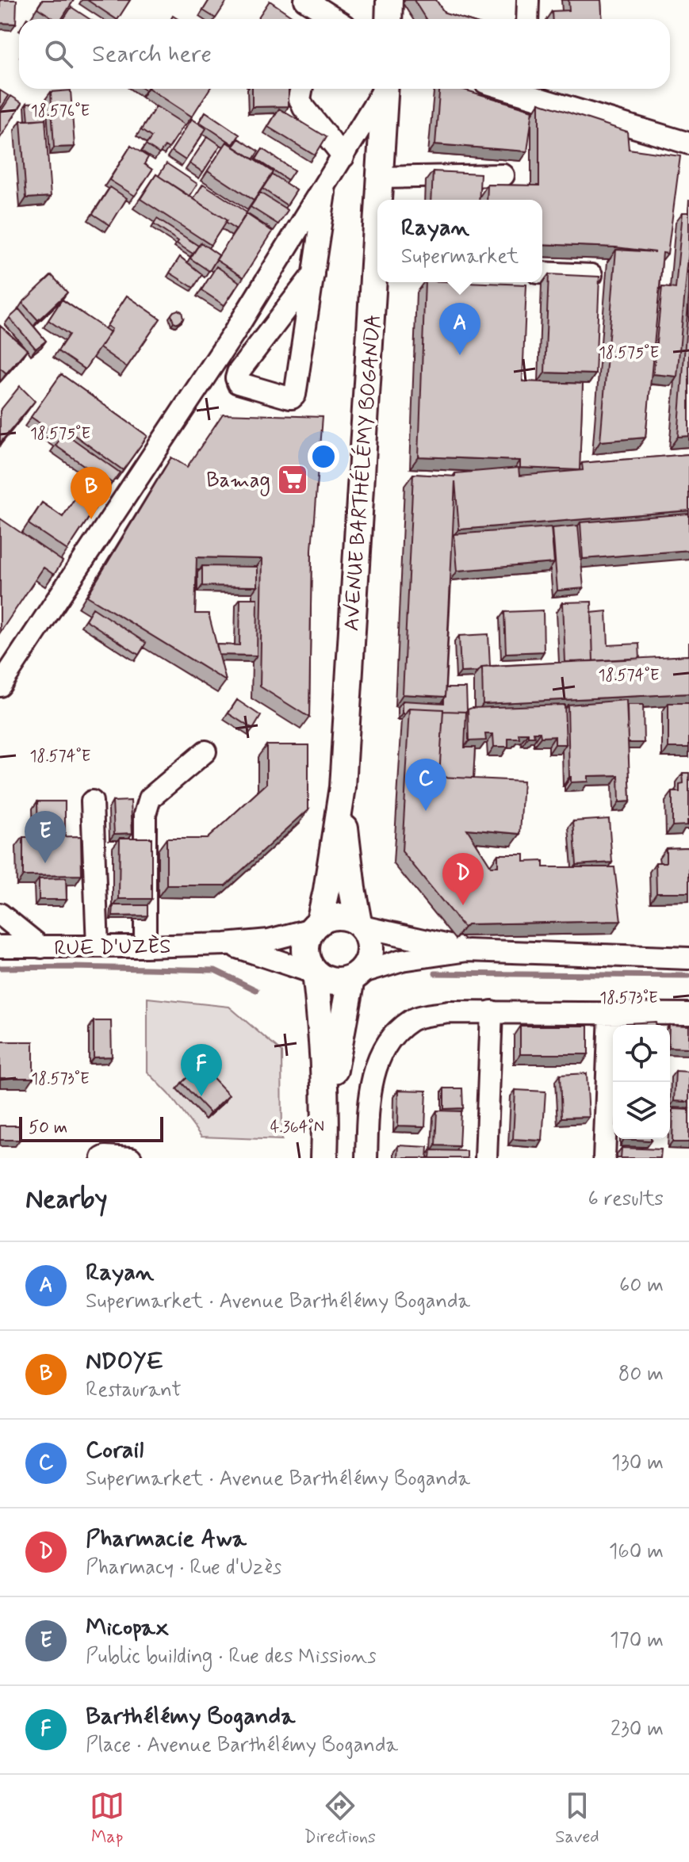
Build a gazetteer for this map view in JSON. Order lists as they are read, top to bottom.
{
  "streets": {
    "main road": ["AVENUE BARTHÉLÉMY BOGANDA"],
    "street": ["RUE D'UZÈS"]
  },
  "crossings": [
    ["AVENUE BARTHÉLÉMY BOGANDA", "RUE D'UZÈS"]
  ],
  "places": {
    "supermarket": ["Bamag"]
  },
  "scale_bar": "50 m",
  "page": {
    "search": "Search here",
    "popup": ["Rayan", "Supermarket"],
    "pins": [
      "A",
      "B",
      "C",
      "E",
      "D",
      "F"
    ],
    "scale": "50 m",
    "heading": ["Nearby", "6 results"],
    "list": [
      {
        "mark": "A",
        "name": "Rayan",
        "note": "Supermarket · Avenue Barthélémy Boganda",
        "value": "60 m"
      },
      {
        "mark": "B",
        "name": "NDOYE",
        "note": "Restaurant",
        "value": "80 m"
      },
      {
        "mark": "C",
        "name": "Corail",
        "note": "Supermarket · Avenue Barthélémy Boganda",
        "value": "130 m"
      },
      {
        "mark": "D",
        "name": "Pharmacie Awa",
        "note": "Pharmacy · Rue d'Uzès",
        "value": "160 m"
      },
      {
        "mark": "E",
        "name": "Micopax",
        "note": "Public building · Rue des Missions",
        "value": "170 m"
      },
      {
        "mark": "F",
        "name": "Barthélémy Boganda",
        "note": "Place · Avenue Barthélémy Boganda",
        "value": "230 m"
      }
    ],
    "nav": ["Map", "Directions", "Saved"]
  },
  "coordinates": [
    "18.576°E",
    "18.575°E",
    "18.574°E",
    "18.573°E",
    "4.364°N"
  ]
}
